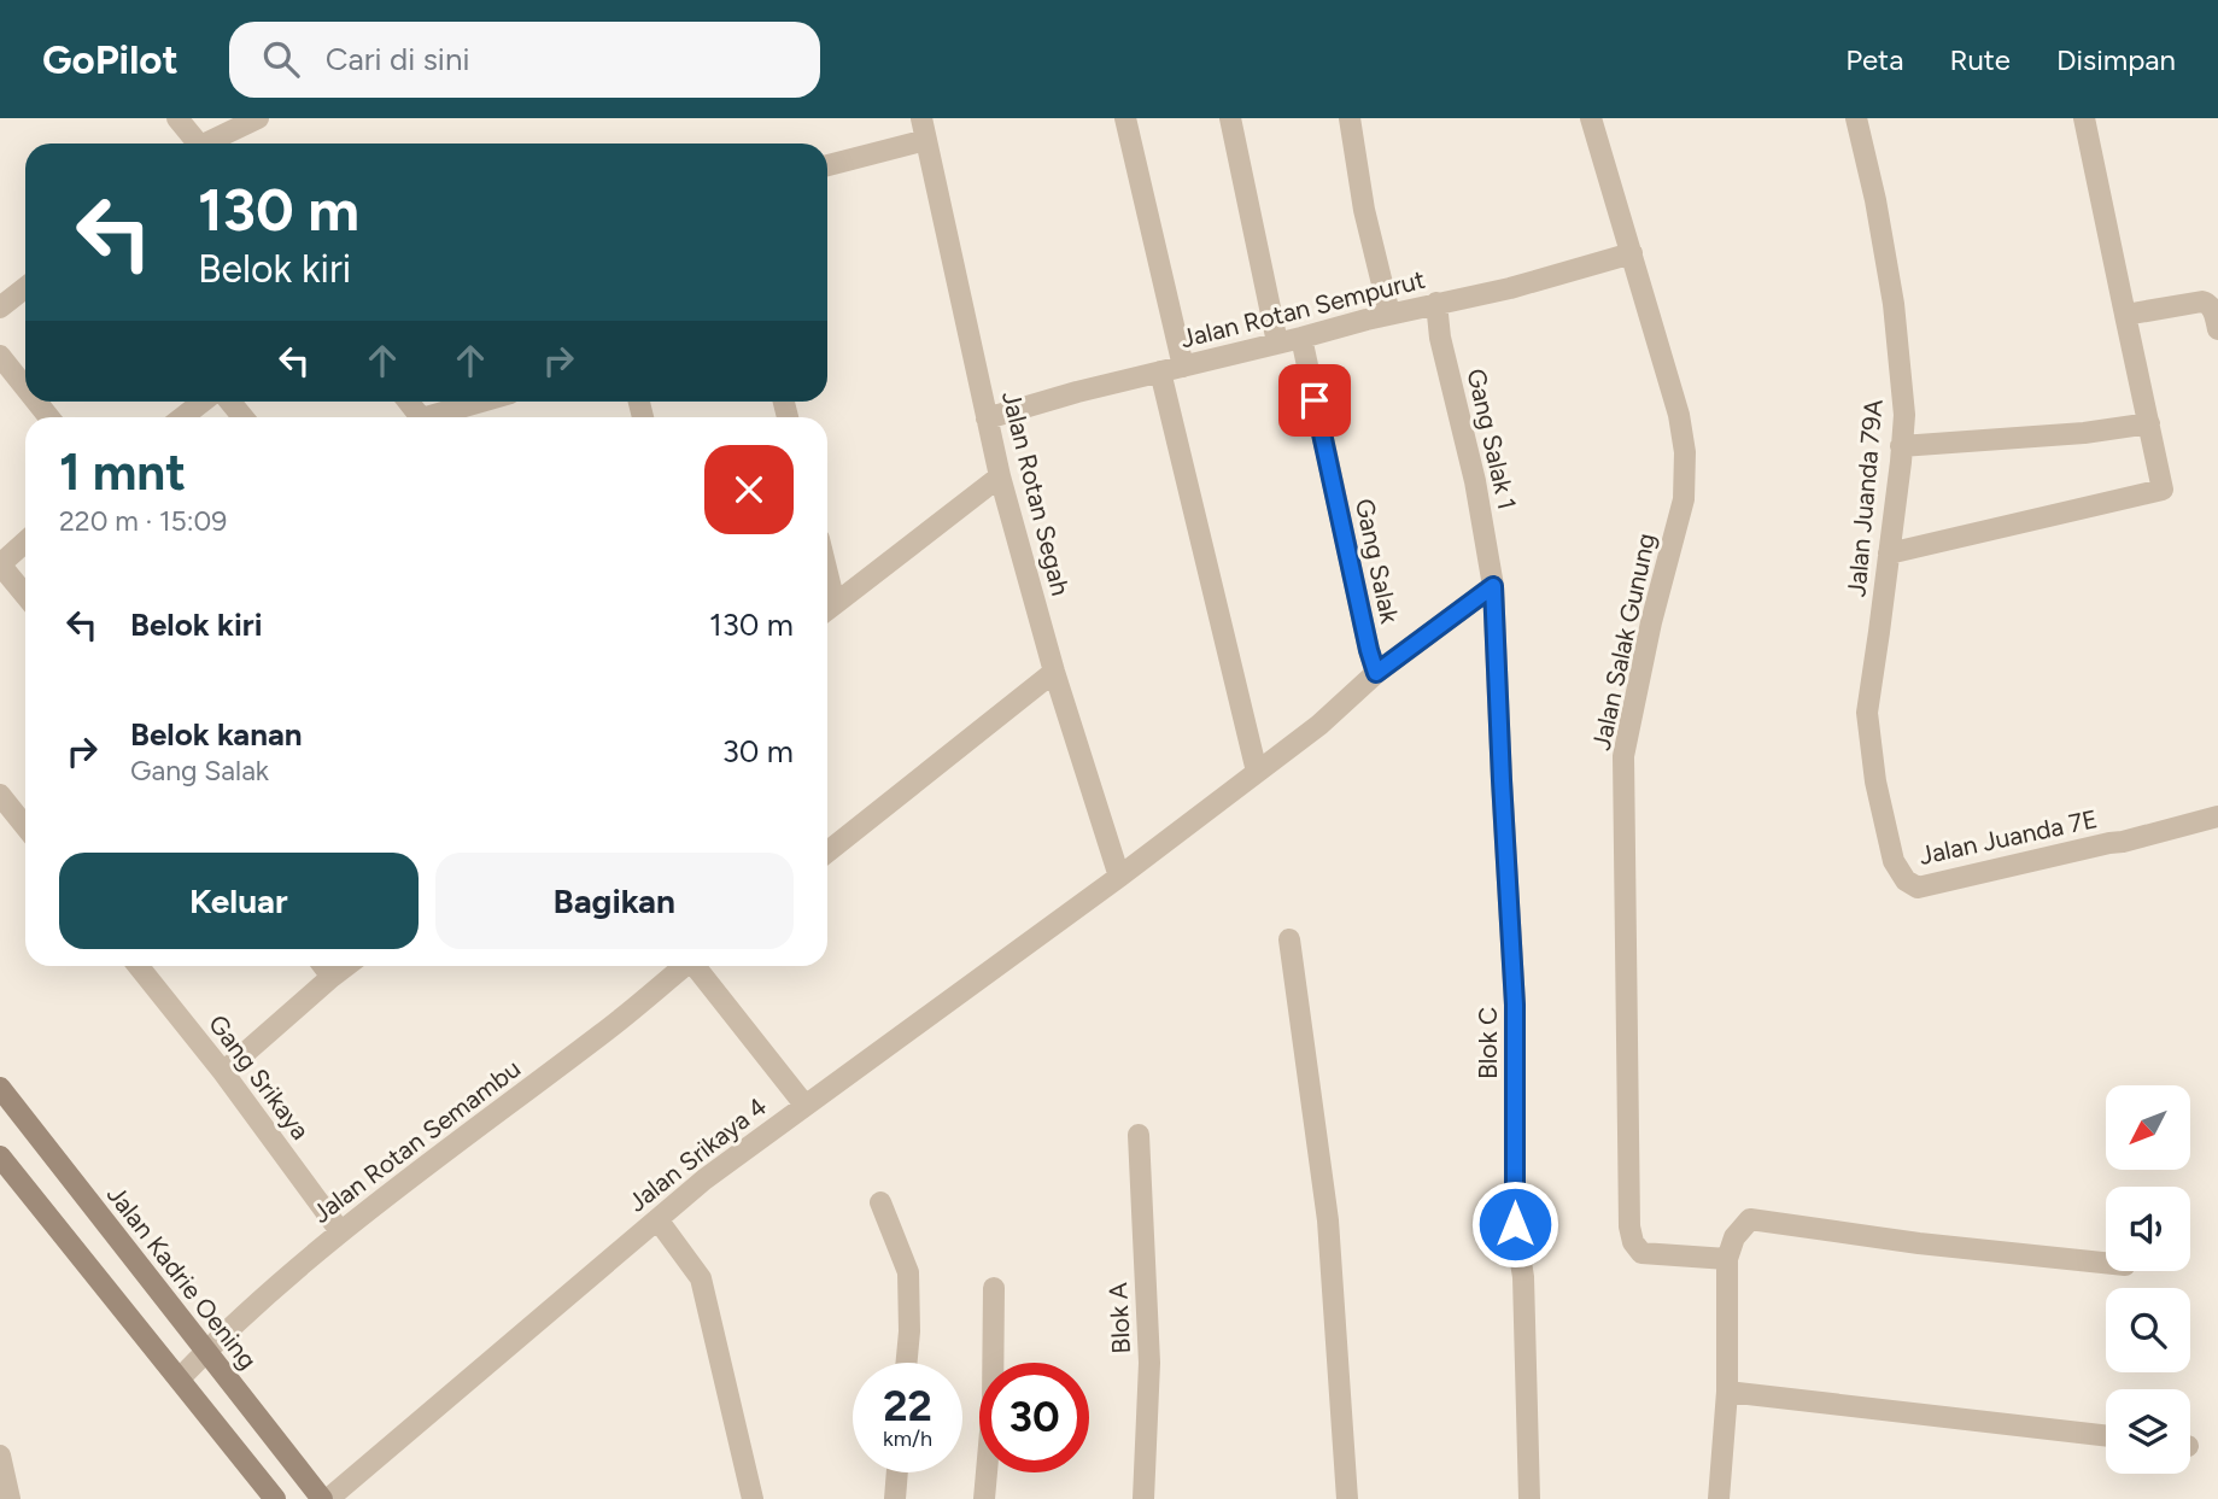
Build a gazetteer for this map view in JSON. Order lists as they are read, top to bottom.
{
  "streets": {
    "main road": ["Jalan Kadrie Oening"],
    "street": [
      "Jalan Rotan Sempurut",
      "Gang Salak 1",
      "Jalan Rotan Segah",
      "Jalan Juanda 79A",
      "Gang Salak",
      "Jalan Salak Gunung",
      "Jalan Juanda 7E",
      "Blok C",
      "Gang Srikaya",
      "Jalan Rotan Semambu",
      "Jalan Srikaya 4",
      "Blok A"
    ]
  },
  "crossings": [
    ["Jalan Rotan Sempurut", "Gang Salak 1"],
    ["Jalan Rotan Sempurut", "Jalan Rotan Segah"],
    ["Jalan Rotan Sempurut", "Gang Salak"],
    ["Jalan Rotan Sempurut", "Jalan Salak Gunung"],
    ["Gang Salak 1", "Blok C"],
    ["Jalan Rotan Segah", "Jalan Srikaya 4"],
    ["Jalan Juanda 79A", "Jalan Juanda 7E"],
    ["Gang Srikaya", "Jalan Rotan Semambu"],
    ["Jalan Rotan Semambu", "Jalan Kadrie Oening"],
    ["Jalan Srikaya 4", "Jalan Kadrie Oening"]
  ],
  "north": "bottom left",
  "page": {
    "header": "GoPilot",
    "search": "Cari di sini",
    "nav": ["Peta", "Rute", "Disimpan"],
    "turn": ["130 m", "Belok kiri"],
    "heading": ["1 mnt", "220 m · 15:09"],
    "list": [
      {
        "name": "Belok kiri",
        "value": "130 m"
      },
      {
        "name": "Belok kanan",
        "note": "Gang Salak",
        "value": "30 m"
      }
    ],
    "buttons": ["Keluar", "Bagikan"],
    "speed": "22 km/h",
    "limit": "30"
  }
}
